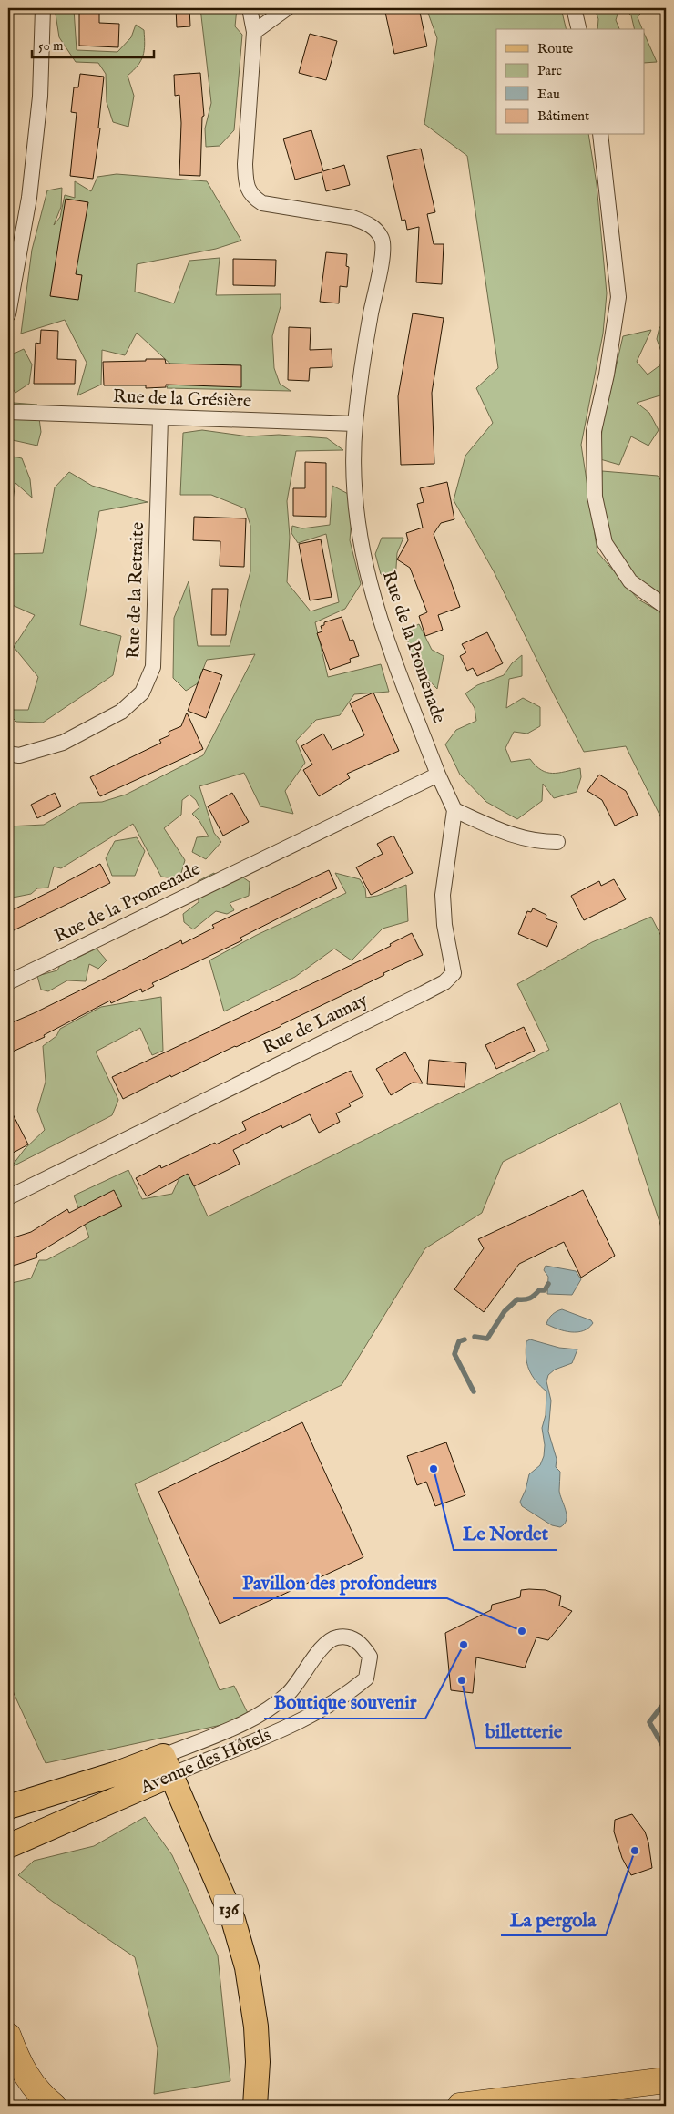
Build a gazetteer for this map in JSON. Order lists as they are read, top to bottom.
{
  "streets": {
    "main road": ["Avenue des Hôtels", "136"],
    "street": [
      "Rue de la Grésière",
      "Rue de la Retraite",
      "Rue de la Promenade",
      "Rue de Launay"
    ]
  },
  "crossings": [
    ["Rue de la Grésière", "Rue de la Retraite"],
    ["Rue de la Grésière", "Rue de la Promenade"],
    ["Avenue des Hôtels", "136"]
  ],
  "places": [
    "Le Nordet",
    "Pavillon des profondeurs",
    "Boutique souvenir",
    "billetterie",
    "La pergola"
  ],
  "legend": [
    "Route",
    "Parc",
    "Eau",
    "Bâtiment"
  ],
  "scale_bar": "50 m"
}
